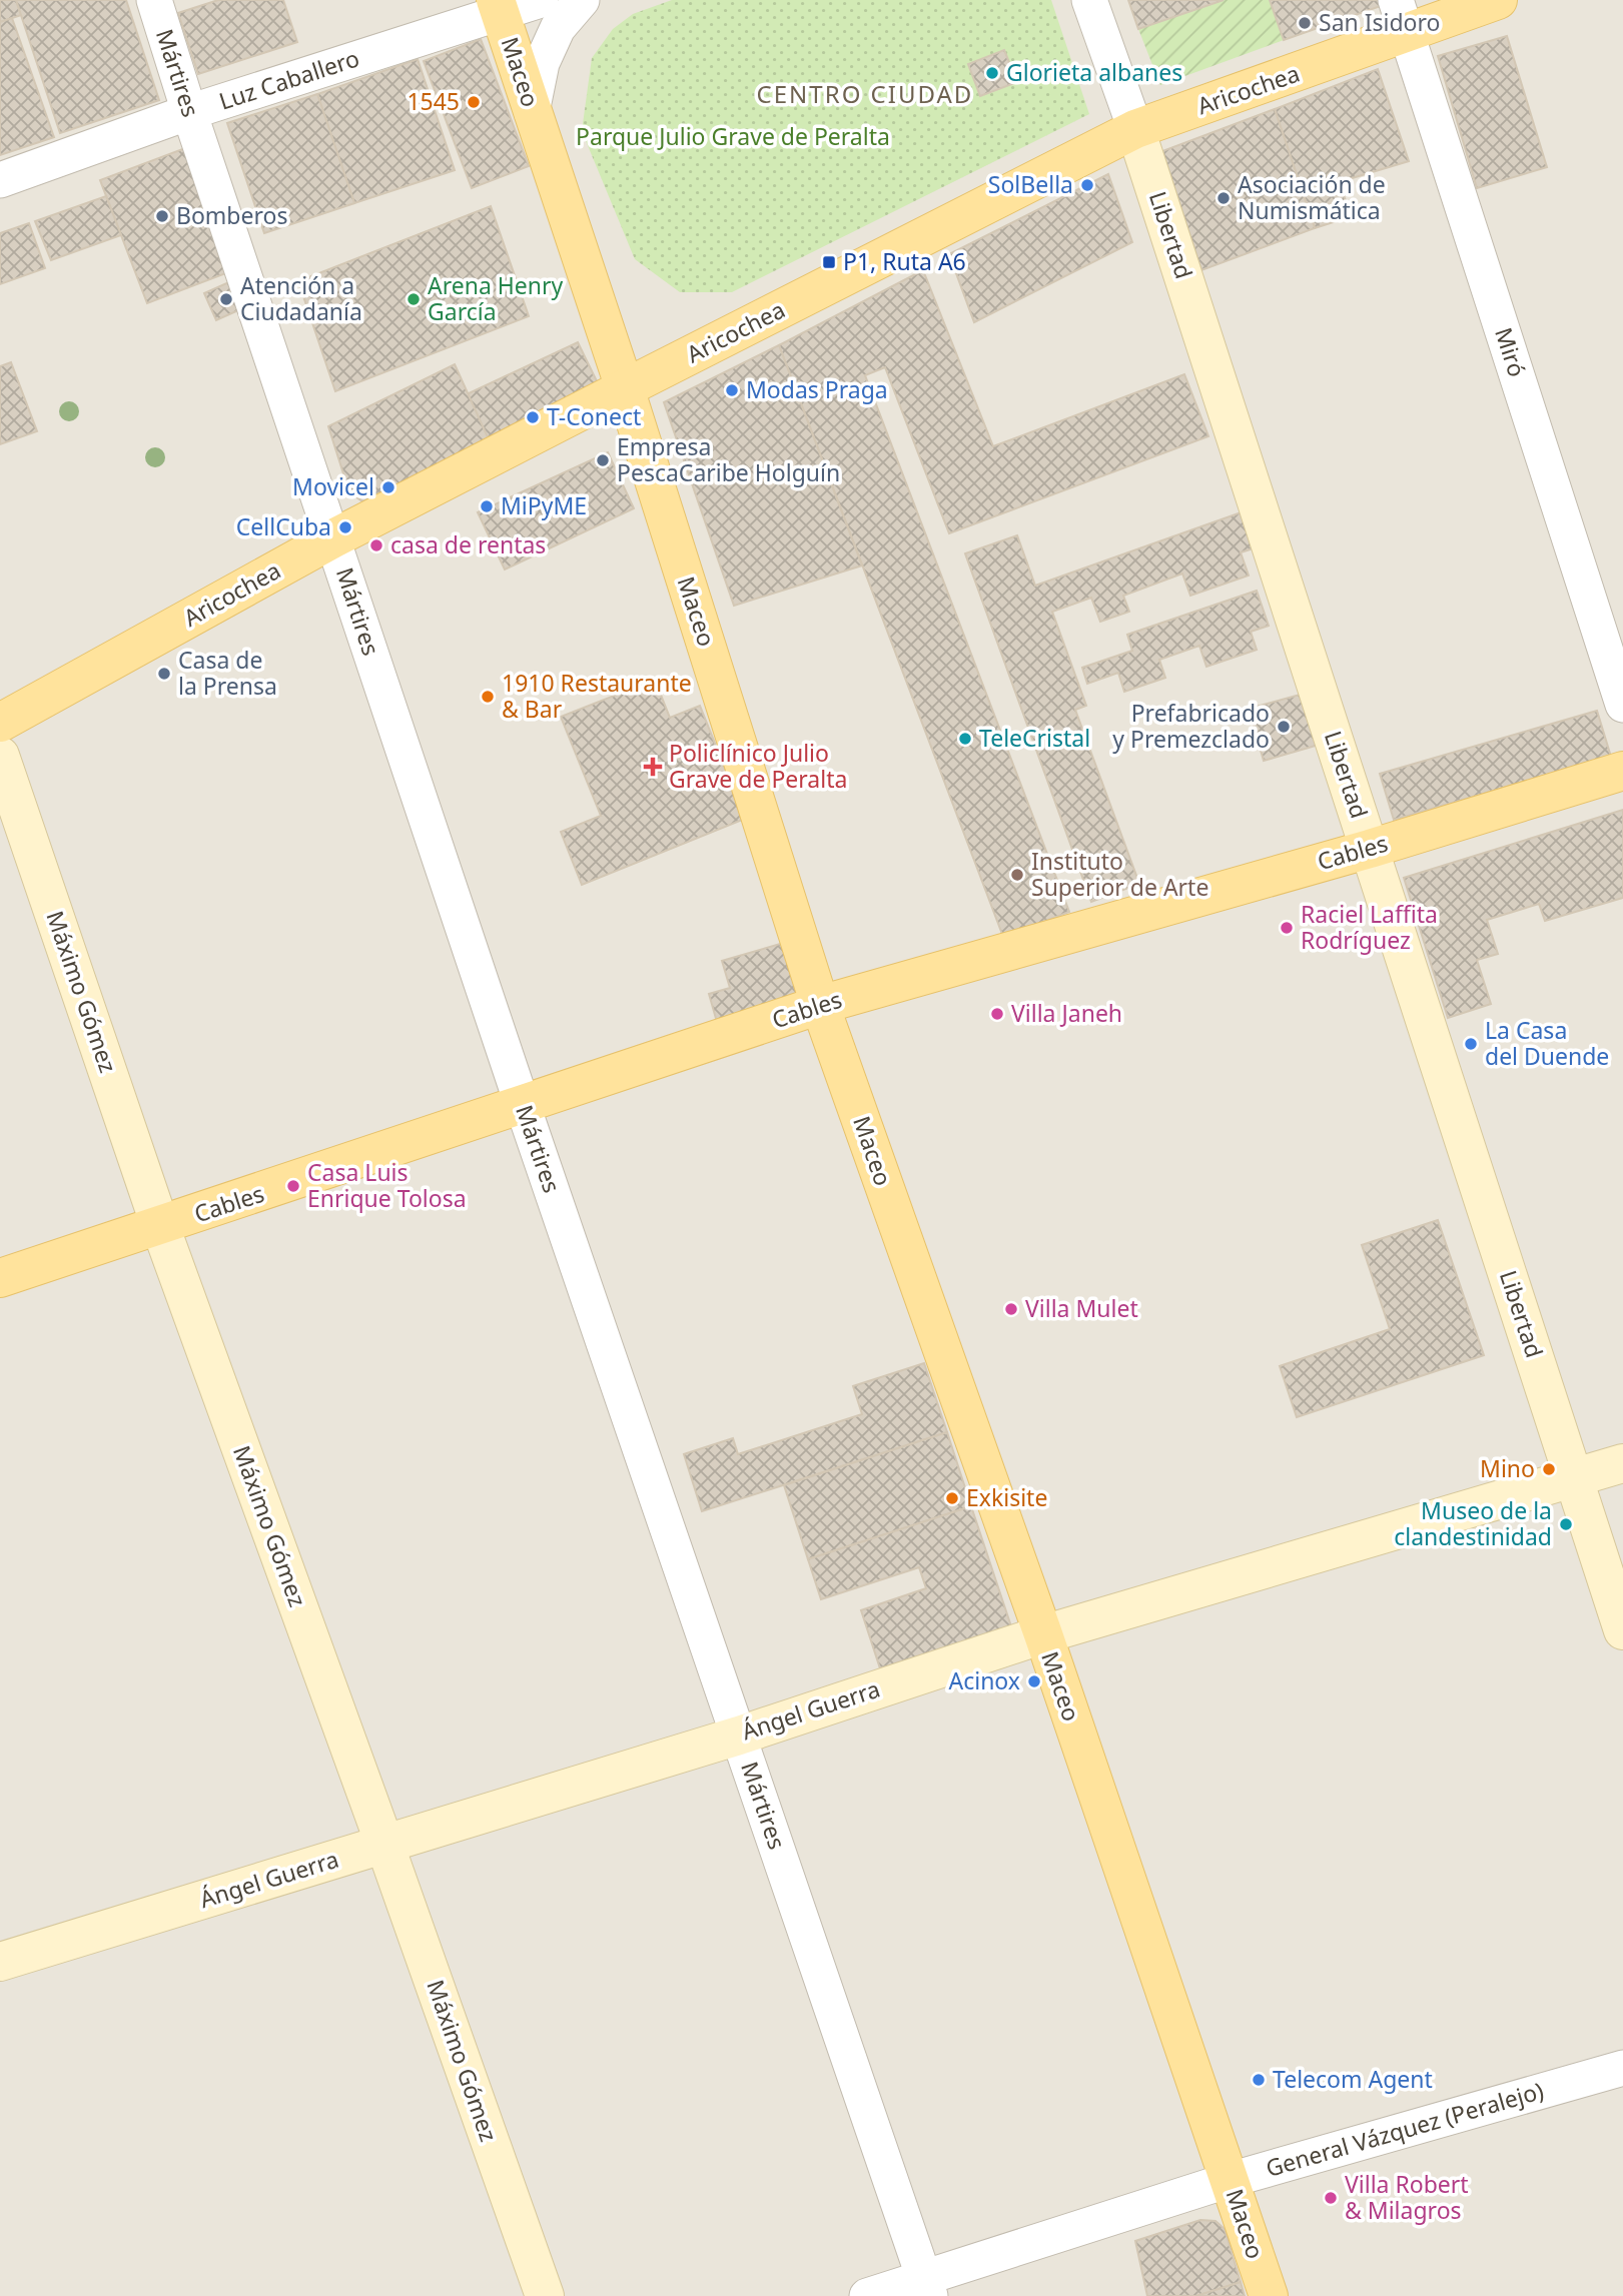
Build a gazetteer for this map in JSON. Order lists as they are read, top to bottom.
{
  "streets": {
    "main road": ["Maceo", "Aricochea", "Cables"],
    "street": [
      "Mártires",
      "Luz Caballero",
      "Libertad",
      "Miró",
      "Máximo Gómez",
      "Ángel Guerra",
      "General Vázquez (Peralejo)"
    ]
  },
  "crossings": [
    ["Maceo", "Luz Caballero"],
    ["Maceo", "Aricochea"],
    ["Maceo", "Cables"],
    ["Maceo", "Ángel Guerra"],
    ["Maceo", "General Vázquez (Peralejo)"],
    ["Mártires", "Luz Caballero"],
    ["Mártires", "Aricochea"],
    ["Mártires", "Cables"],
    ["Mártires", "Ángel Guerra"],
    ["Mártires", "General Vázquez (Peralejo)"],
    ["Aricochea", "Libertad"],
    ["Aricochea", "Miró"],
    ["Libertad", "Cables"],
    ["Libertad", "Ángel Guerra"],
    ["Cables", "Máximo Gómez"],
    ["Máximo Gómez", "Ángel Guerra"]
  ],
  "districts": ["CENTRO CIUDAD"],
  "parks": ["Parque Julio Grave de Peralta"],
  "places": {
    "other": [
      "San Isidoro",
      "Glorieta albanes",
      "1545",
      "SolBella",
      "Asociación de Numismática",
      "Bomberos",
      "Atención a Ciudadanía",
      "Arena Henry García",
      "Modas Praga",
      "T-Conect",
      "Empresa PescaCaribe Holguín",
      "Movicel",
      "MiPyME",
      "CellCuba",
      "casa de rentas",
      "Casa de la Prensa",
      "1910 Restaurante & Bar",
      "Prefabricado y Premezclado",
      "TeleCristal",
      "Instituto Superior de Arte",
      "Raciel Laffita Rodríguez",
      "Villa Janeh",
      "La Casa del Duende",
      "Casa Luis Enrique Tolosa",
      "Villa Mulet",
      "Mino",
      "Exkisite",
      "Museo de la clandestinidad",
      "Acinox",
      "Telecom Agent",
      "Villa Robert & Milagros"
    ],
    "transit": ["P1, Ruta A6"],
    "health": ["Policlínico Julio Grave de Peralta"]
  }
}
